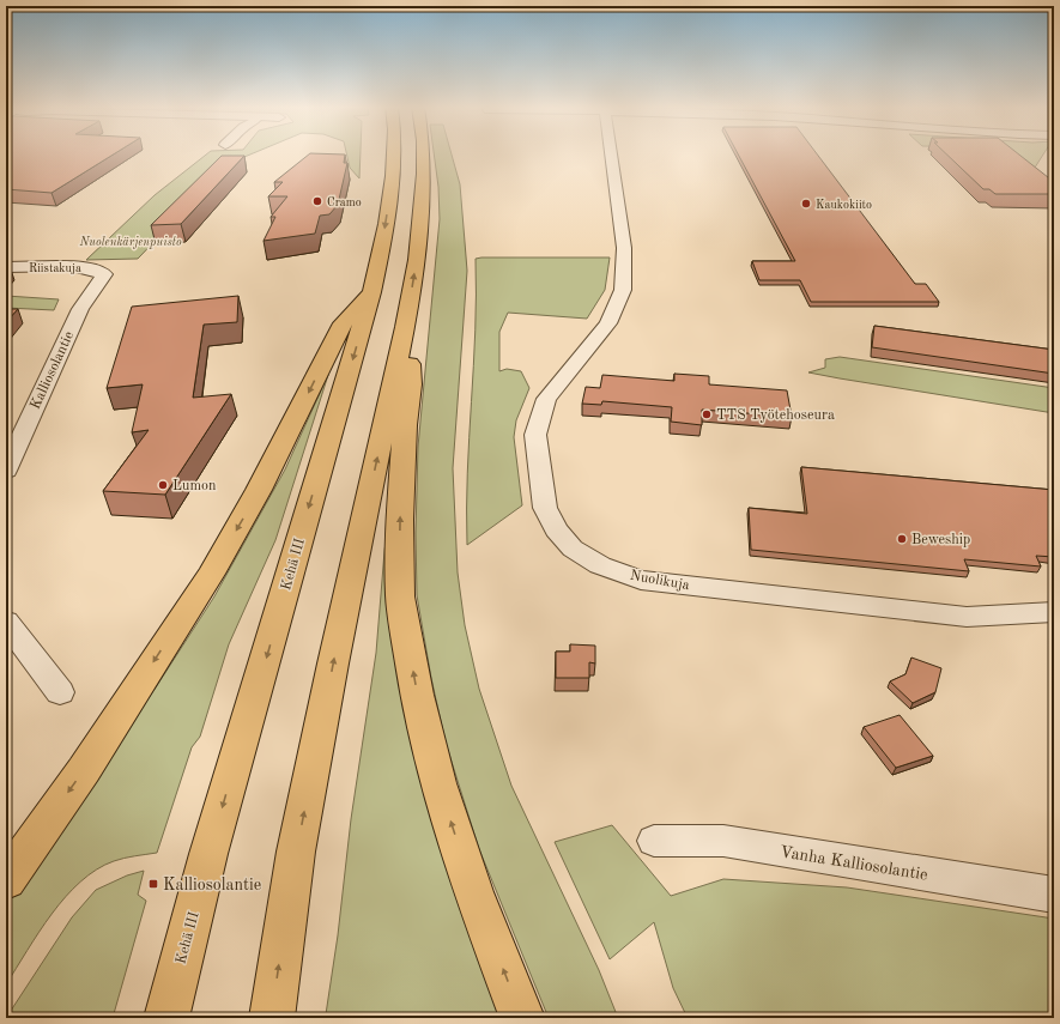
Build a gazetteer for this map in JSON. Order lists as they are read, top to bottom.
{
  "streets": {
    "highway": ["Kehä III"],
    "street": [
      "Riistakuja",
      "Kalliosolantie",
      "Nuolikuja",
      "Vanha Kalliosolantie"
    ]
  },
  "crossings": [
    ["Riistakuja", "Kalliosolantie"]
  ],
  "parks": ["Nuolenkärjenpuisto"],
  "places": {
    "other": [
      "Cramo",
      "Kaukokiito",
      "TTS Työtehoseura",
      "Lumon",
      "Beweship"
    ],
    "transit": ["Kalliosolantie"]
  }
}
